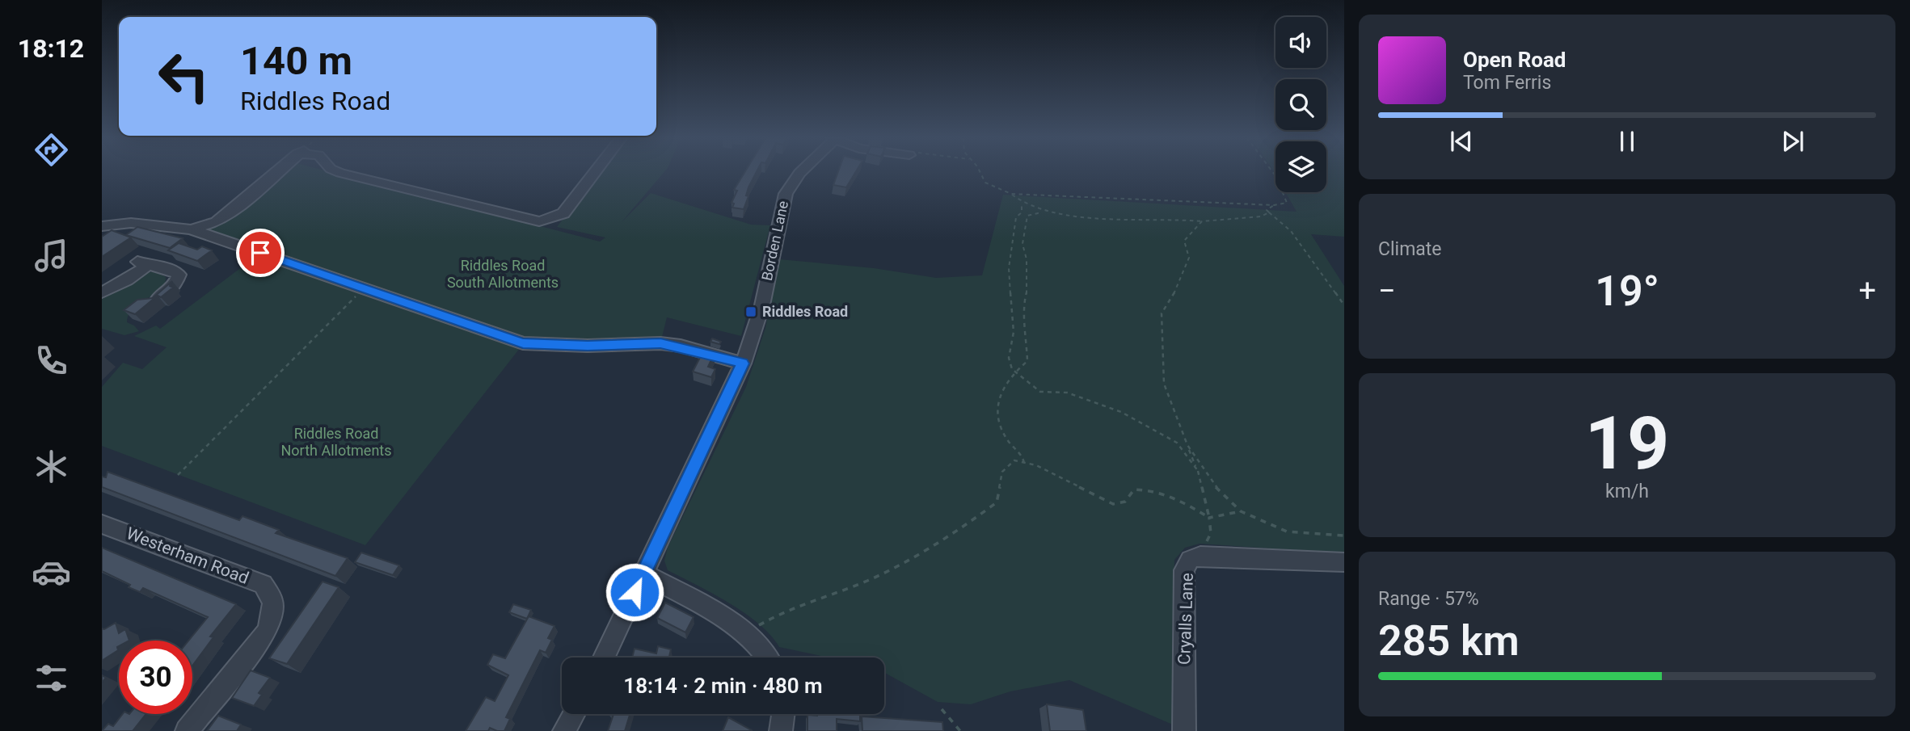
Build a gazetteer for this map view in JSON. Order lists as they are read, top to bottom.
{
  "streets": {
    "street": ["Borden Lane", "Westerham Road", "Cryalls Lane"]
  },
  "parks": ["Riddles Road South Allotments", "Riddles Road North Allotments"],
  "places": {
    "transit": ["Riddles Road"]
  },
  "page": {
    "tabs": "18:12",
    "turn": ["140 m", "Riddles Road"],
    "song": ["Open Road", "Tom Ferris"],
    "tile": [
      "Climate",
      ["19", "km/h"],
      ["Range · 57%", "285 km"]
    ],
    "heat": ["−", "19°", "+"],
    "limit": "30",
    "trip": "18:14 · 2 min · 480 m"
  }
}
